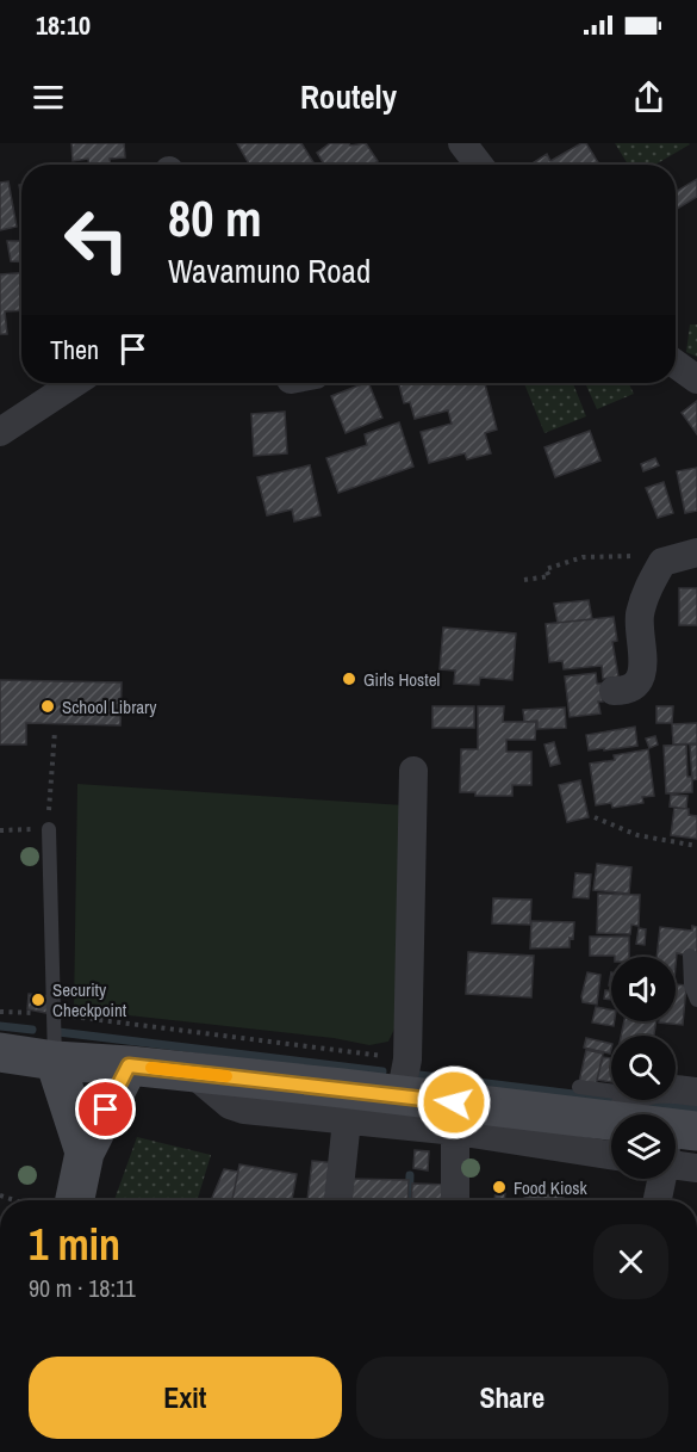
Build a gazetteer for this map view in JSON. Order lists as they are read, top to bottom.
{
  "places": [
    "Girls Hostel",
    "School Library",
    "Security Checkpoint",
    "Food Kiosk"
  ],
  "page": {
    "status": "18:10",
    "header": "Routely",
    "turn": ["80 m", "Wavamuno Road"],
    "then": "Then",
    "heading": ["1 min", "90 m · 18:11"],
    "buttons": ["Exit", "Share"]
  }
}
